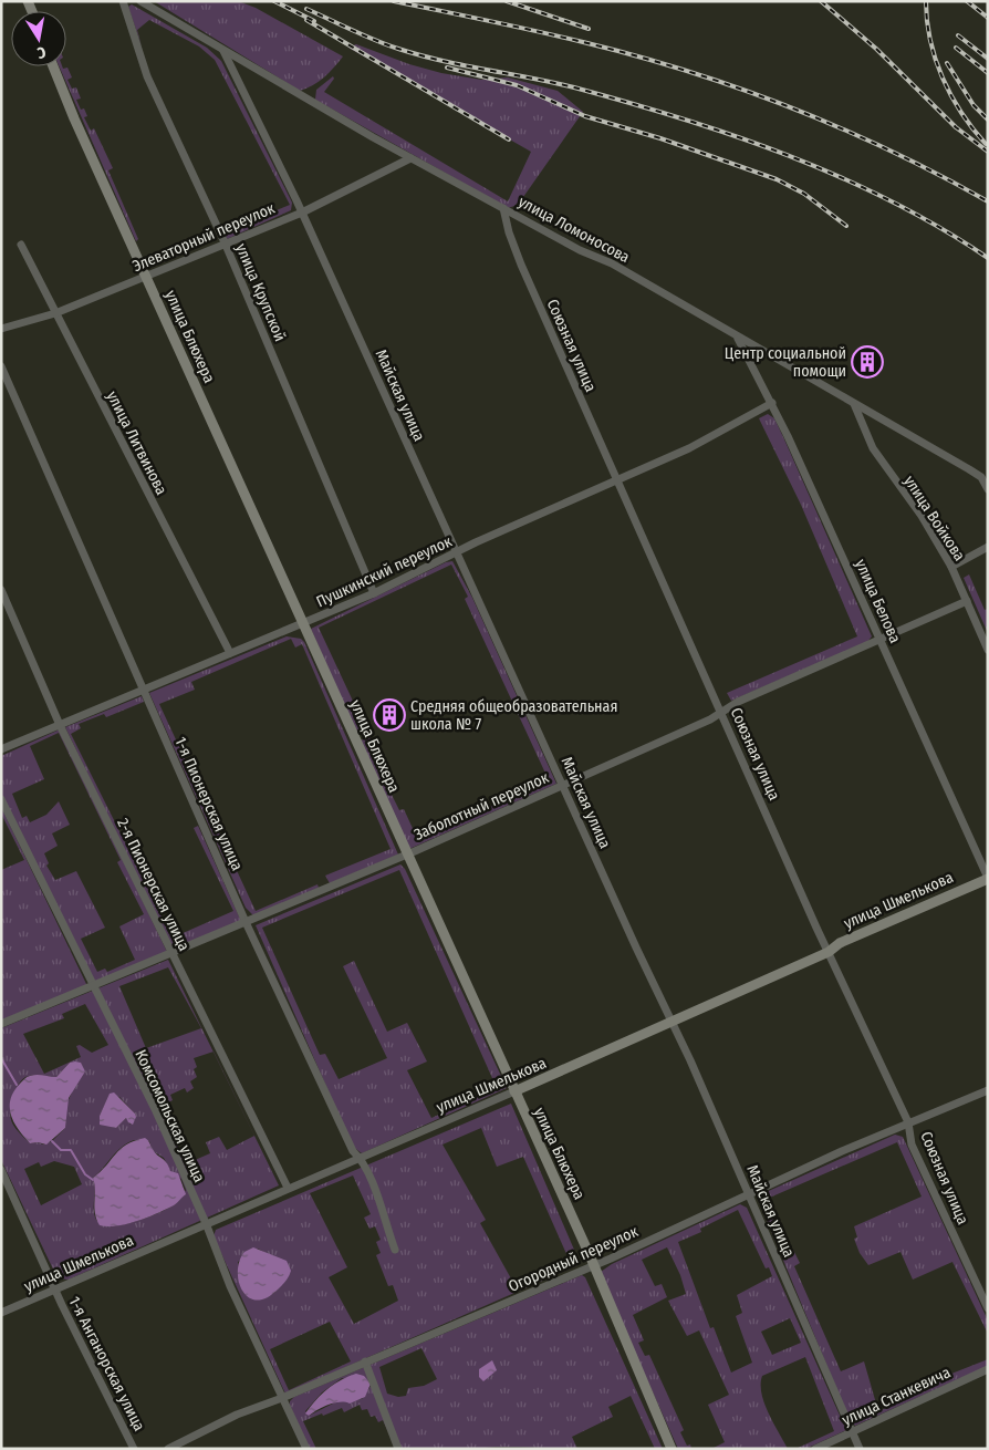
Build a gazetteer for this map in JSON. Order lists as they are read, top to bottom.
{
  "streets": {
    "street": [
      "улица Ломоносова",
      "Элеваторный переулок",
      "улица Крупской",
      "улица Блюхера",
      "Союзная улица",
      "Майская улица",
      "улица Литвинова",
      "улица Войкова",
      "Пушкинский переулок",
      "улица Белова",
      "1-я Пионерская улица",
      "Заболотный переулок",
      "2-я Пионерская улица",
      "улица Шмелькова",
      "Комсомольская улица",
      "Огородный переулок",
      "1-я Анганорская улица",
      "улица Станкевича"
    ]
  },
  "crossings": [
    ["улица Ломоносова", "Элеваторный переулок"],
    ["улица Ломоносова", "Союзная улица"],
    ["улица Ломоносова", "Майская улица"],
    ["улица Ломоносова", "улица Войкова"],
    ["улица Ломоносова", "улица Белова"],
    ["Элеваторный переулок", "улица Крупской"],
    ["Элеваторный переулок", "улица Блюхера"],
    ["Элеваторный переулок", "Майская улица"],
    ["Элеваторный переулок", "улица Литвинова"],
    ["улица Крупской", "Пушкинский переулок"],
    ["улица Блюхера", "Пушкинский переулок"],
    ["улица Блюхера", "Заболотный переулок"],
    ["улица Блюхера", "улица Шмелькова"],
    ["улица Блюхера", "Огородный переулок"],
    ["Союзная улица", "Пушкинский переулок"],
    ["Союзная улица", "Заболотный переулок"],
    ["Союзная улица", "улица Шмелькова"],
    ["Союзная улица", "Огородный переулок"],
    ["Майская улица", "Пушкинский переулок"],
    ["Майская улица", "Заболотный переулок"],
    ["Майская улица", "улица Шмелькова"],
    ["Майская улица", "Огородный переулок"],
    ["Майская улица", "улица Станкевича"],
    ["улица Литвинова", "Пушкинский переулок"],
    ["улица Войкова", "Заболотный переулок"],
    ["Пушкинский переулок", "улица Белова"],
    ["Пушкинский переулок", "1-я Пионерская улица"],
    ["Пушкинский переулок", "2-я Пионерская улица"],
    ["улица Белова", "Заболотный переулок"],
    ["улица Белова", "улица Шмелькова"],
    ["1-я Пионерская улица", "Заболотный переулок"],
    ["1-я Пионерская улица", "улица Шмелькова"],
    ["Заболотный переулок", "2-я Пионерская улица"],
    ["Заболотный переулок", "Комсомольская улица"],
    ["2-я Пионерская улица", "улица Шмелькова"],
    ["улица Шмелькова", "Комсомольская улица"],
    ["улица Шмелькова", "1-я Анганорская улица"],
    ["Комсомольская улица", "Огородный переулок"]
  ],
  "places": {
    "building": ["Центр социальной помощи", "Средняя общеобразовательная школа № 7"]
  },
  "north": "bottom"
}
